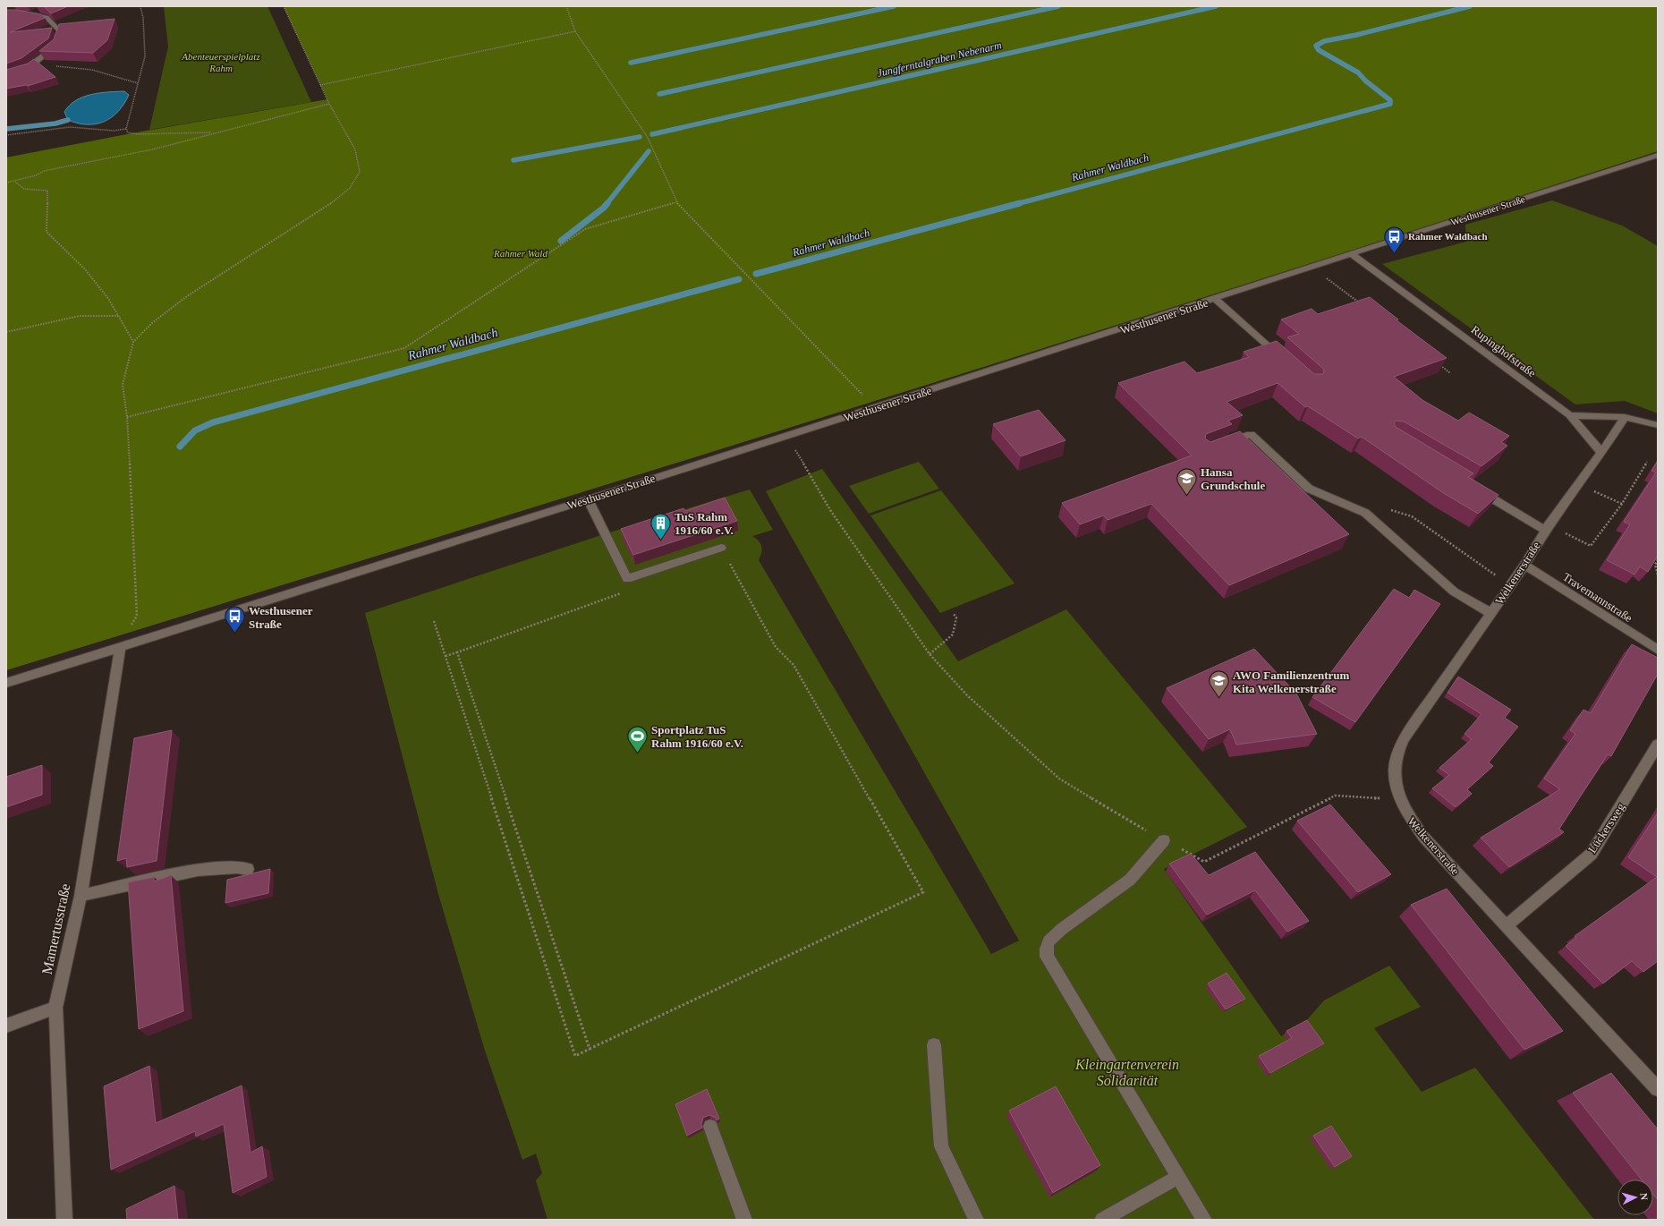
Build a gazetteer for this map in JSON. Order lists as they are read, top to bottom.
{
  "streets": {
    "street": [
      "Westhusener Straße",
      "Rupinghofstraße",
      "Welkenerstraße",
      "Travemannstraße",
      "Lückersweg",
      "Mamertusstraße"
    ]
  },
  "crossings": [
    ["Westhusener Straße", "Rupinghofstraße"],
    ["Westhusener Straße", "Mamertusstraße"],
    ["Welkenerstraße", "Travemannstraße"],
    ["Welkenerstraße", "Lückersweg"]
  ],
  "water": ["Jungferntalgraben Nebenarm", "Rahmer Waldbach"],
  "parks": ["Abenteuerspielplatz Rahm", "Rahmer Wald", "Kleingartenverein Solidarität"],
  "places": {
    "bus stop": ["Rahmer Waldbach", "Westhusener Straße"],
    "school or university": ["Hansa Grundschule", "AWO Familienzentrum Kita Welkenerstraße"],
    "building": ["TuS Rahm 1916/60 e.V."],
    "sports": ["Sportplatz TuS Rahm 1916/60 e.V."]
  },
  "north": "right"
}
